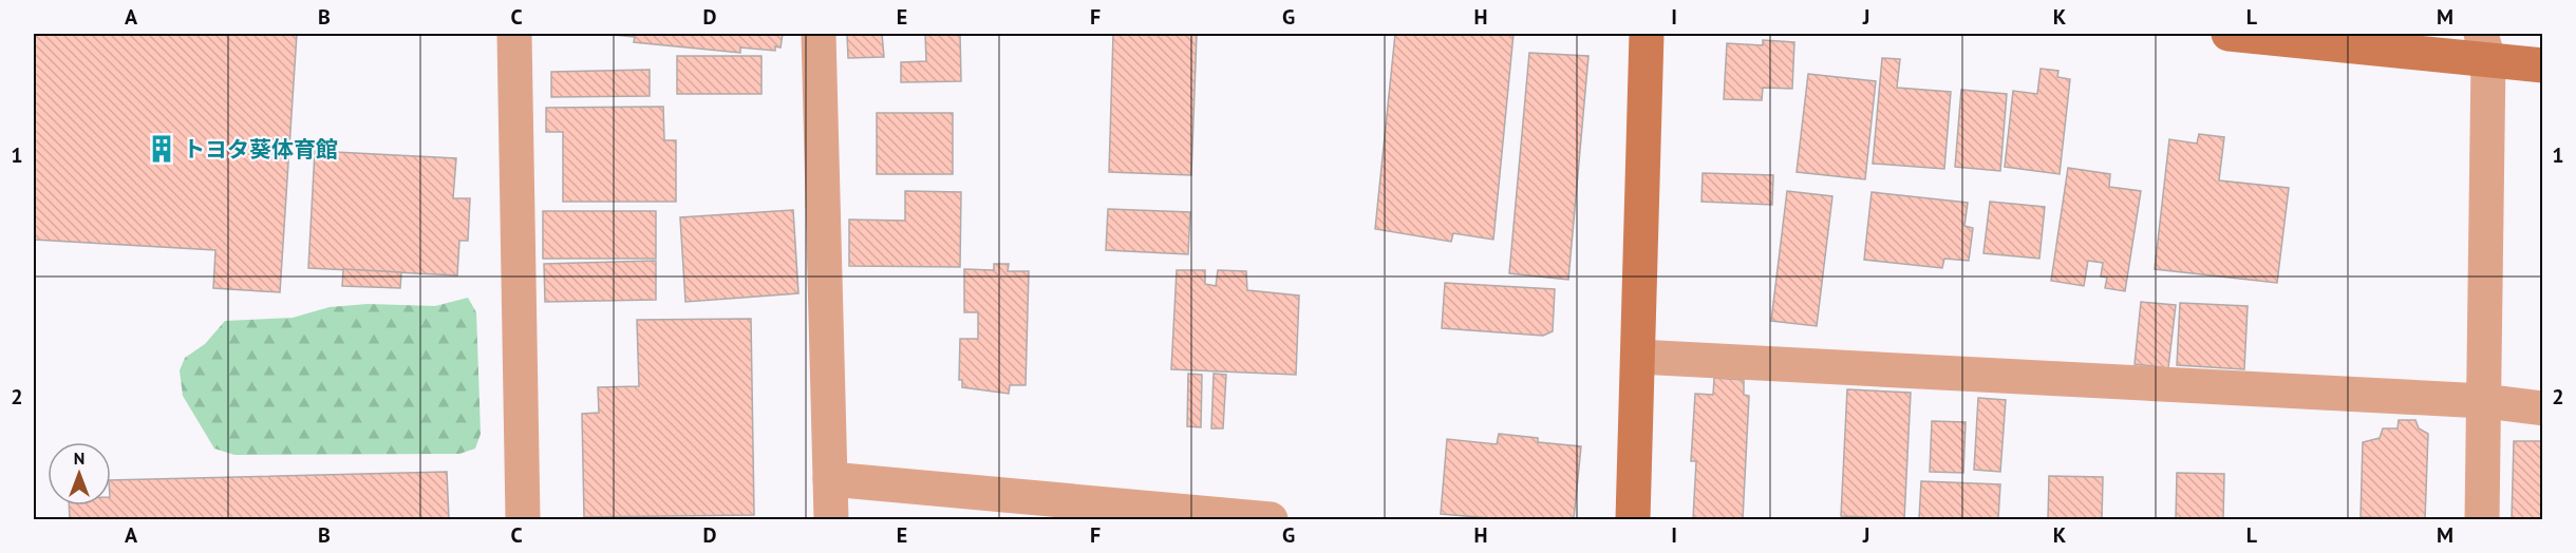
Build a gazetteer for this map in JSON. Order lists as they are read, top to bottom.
{
  "places": {
    "building": ["トヨタ葵体育館"]
  },
  "north": "top",
  "grid": {
    "columns": [
      "A",
      "B",
      "C",
      "D",
      "E",
      "F",
      "G",
      "H",
      "I",
      "J",
      "K",
      "L",
      "M"
    ],
    "rows": ["1", "2"]
  }
}
